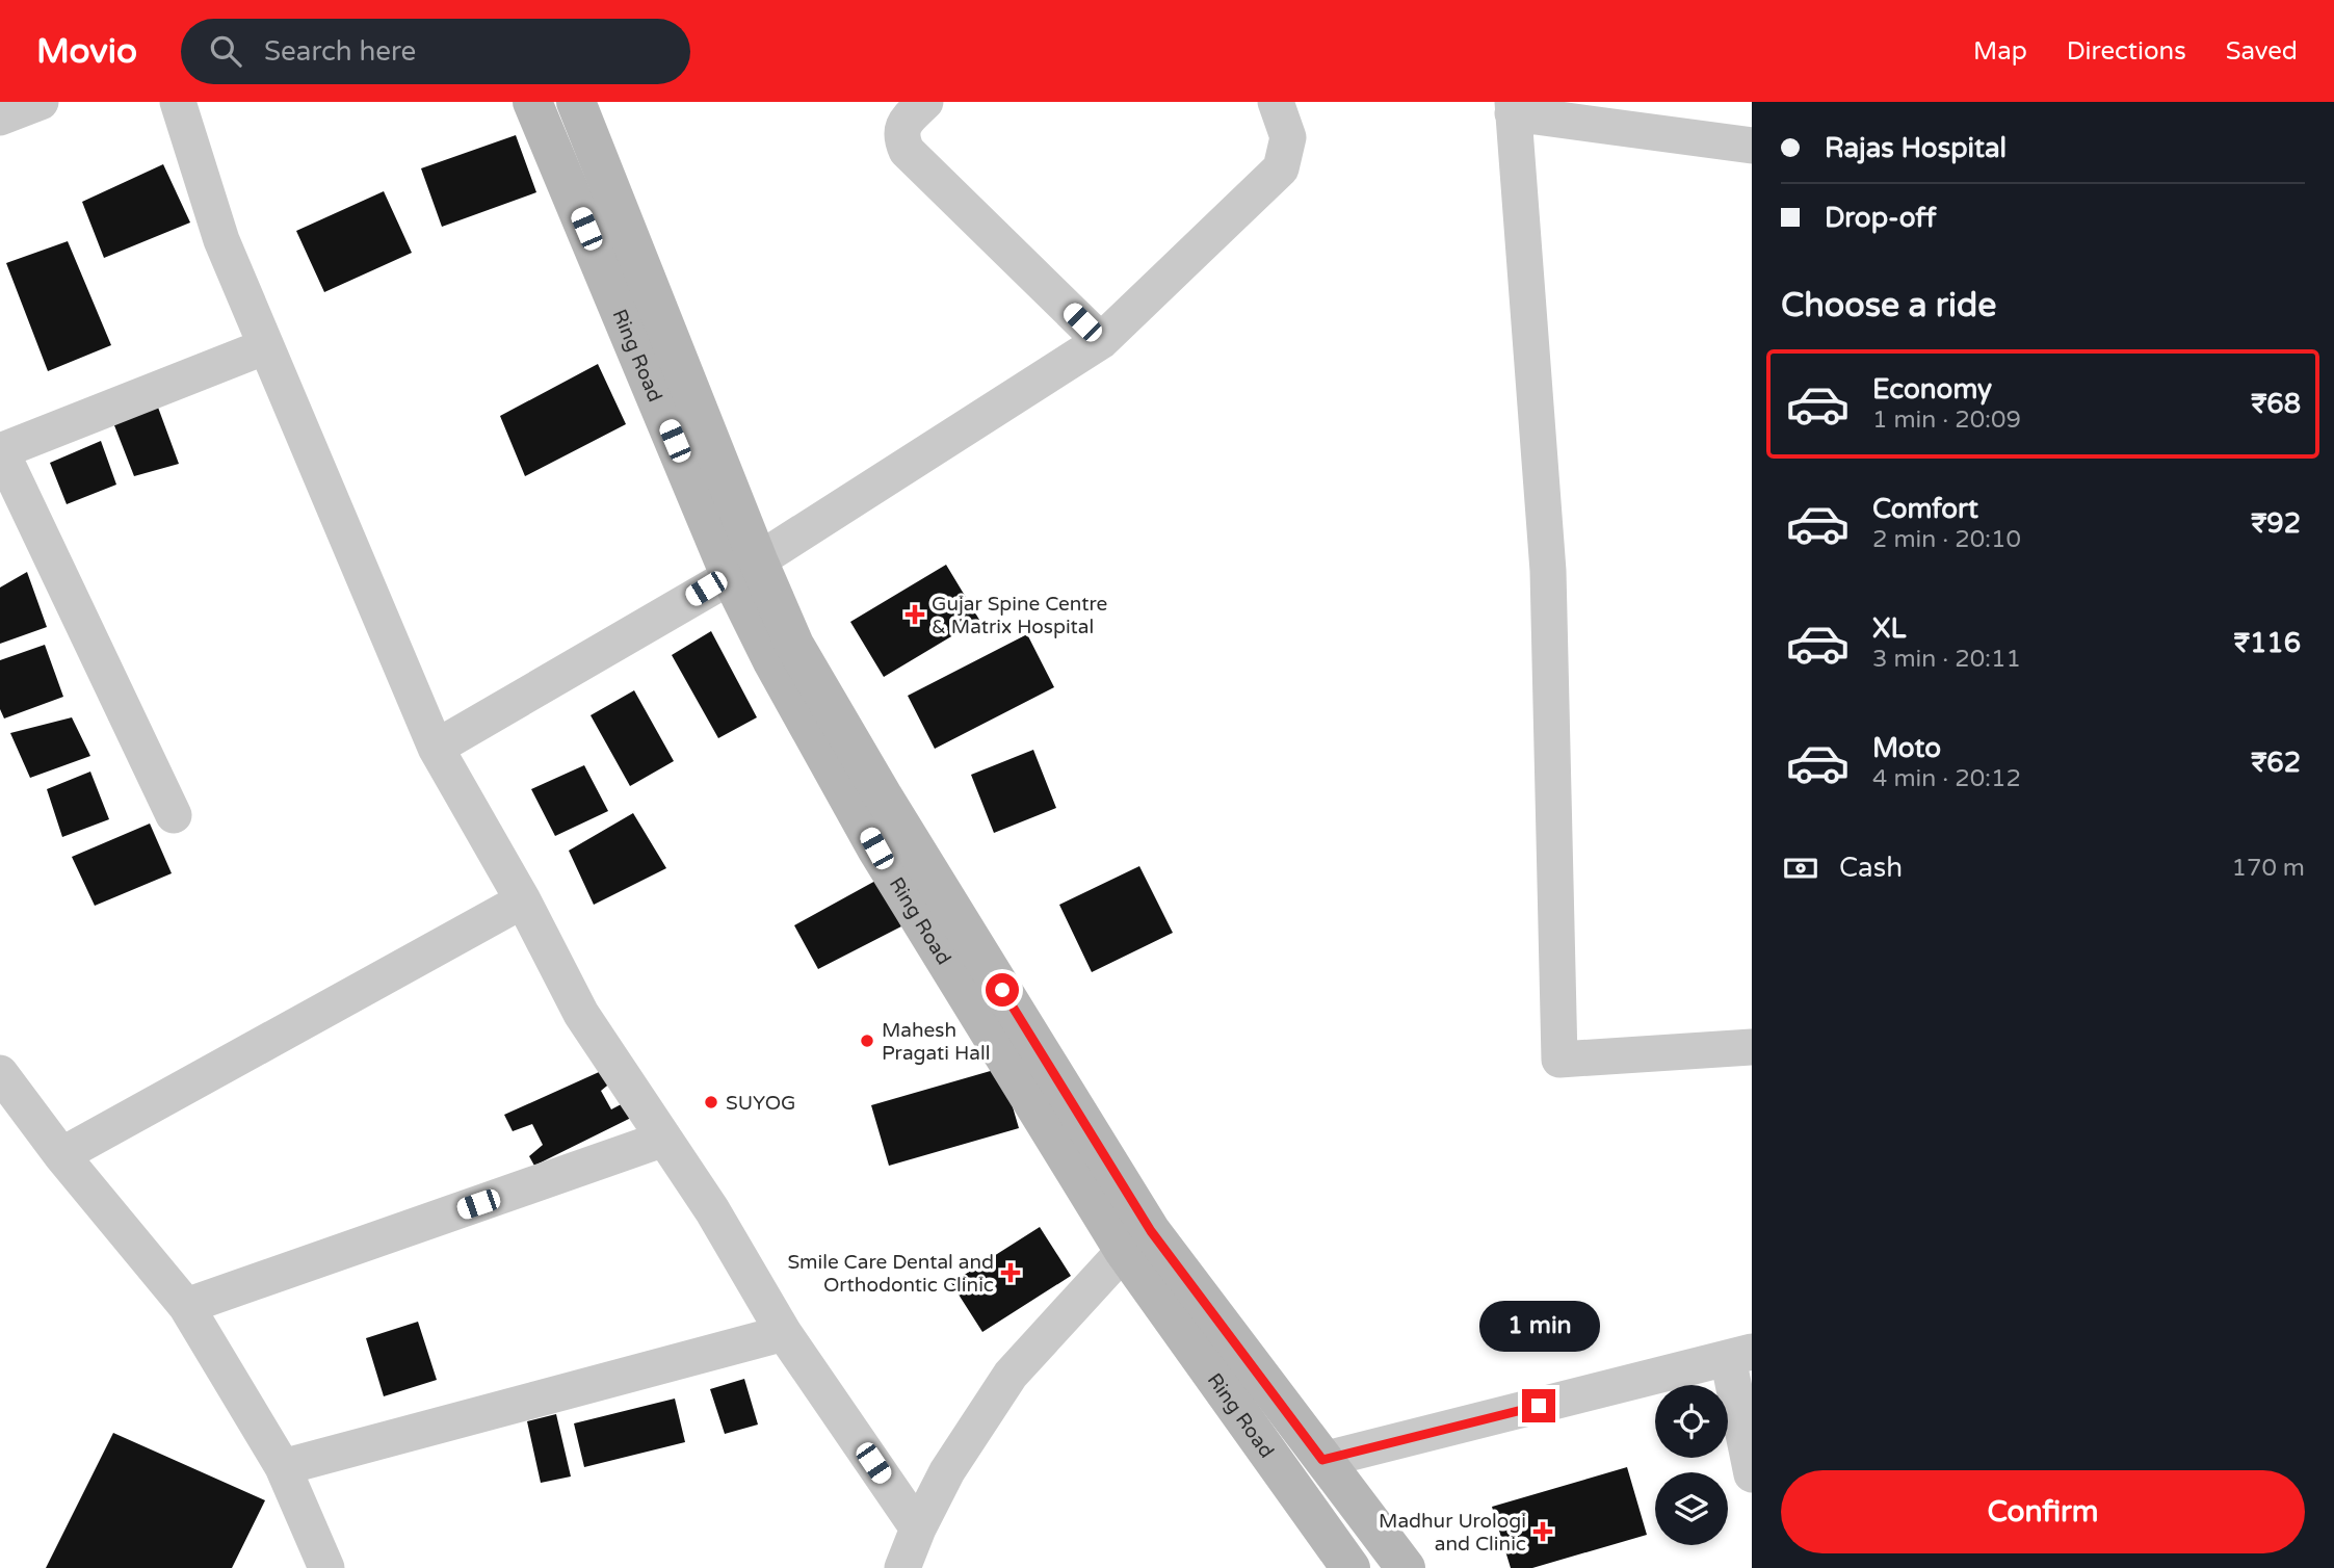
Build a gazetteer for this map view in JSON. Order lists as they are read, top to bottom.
{
  "streets": {
    "main road": ["Ring Road"]
  },
  "places": {
    "health": ["Gujar Spine Centre & Matrix Hospital", "Smile Care Dental and Orthodontic Clinic", "Madhur Urologi and Clinic"],
    "other": ["Mahesh Pragati Hall", "SUYOG"]
  },
  "page": {
    "header": "Movio",
    "search": "Search here",
    "nav": ["Map", "Directions", "Saved"],
    "banner": ["Rajas Hospital", "Drop-off"],
    "heading": "Choose a ride",
    "list": [
      {
        "name": "Economy",
        "note": "1 min · 20:09",
        "value": "₹68"
      },
      {
        "name": "Comfort",
        "note": "2 min · 20:10",
        "value": "₹92"
      },
      {
        "name": "XL",
        "note": "3 min · 20:11",
        "value": "₹116"
      },
      {
        "name": "Moto",
        "note": "4 min · 20:12",
        "value": "₹62"
      }
    ],
    "pay": ["Cash", "170 m"],
    "bubble": "1 min",
    "buttons": "Confirm"
  }
}
